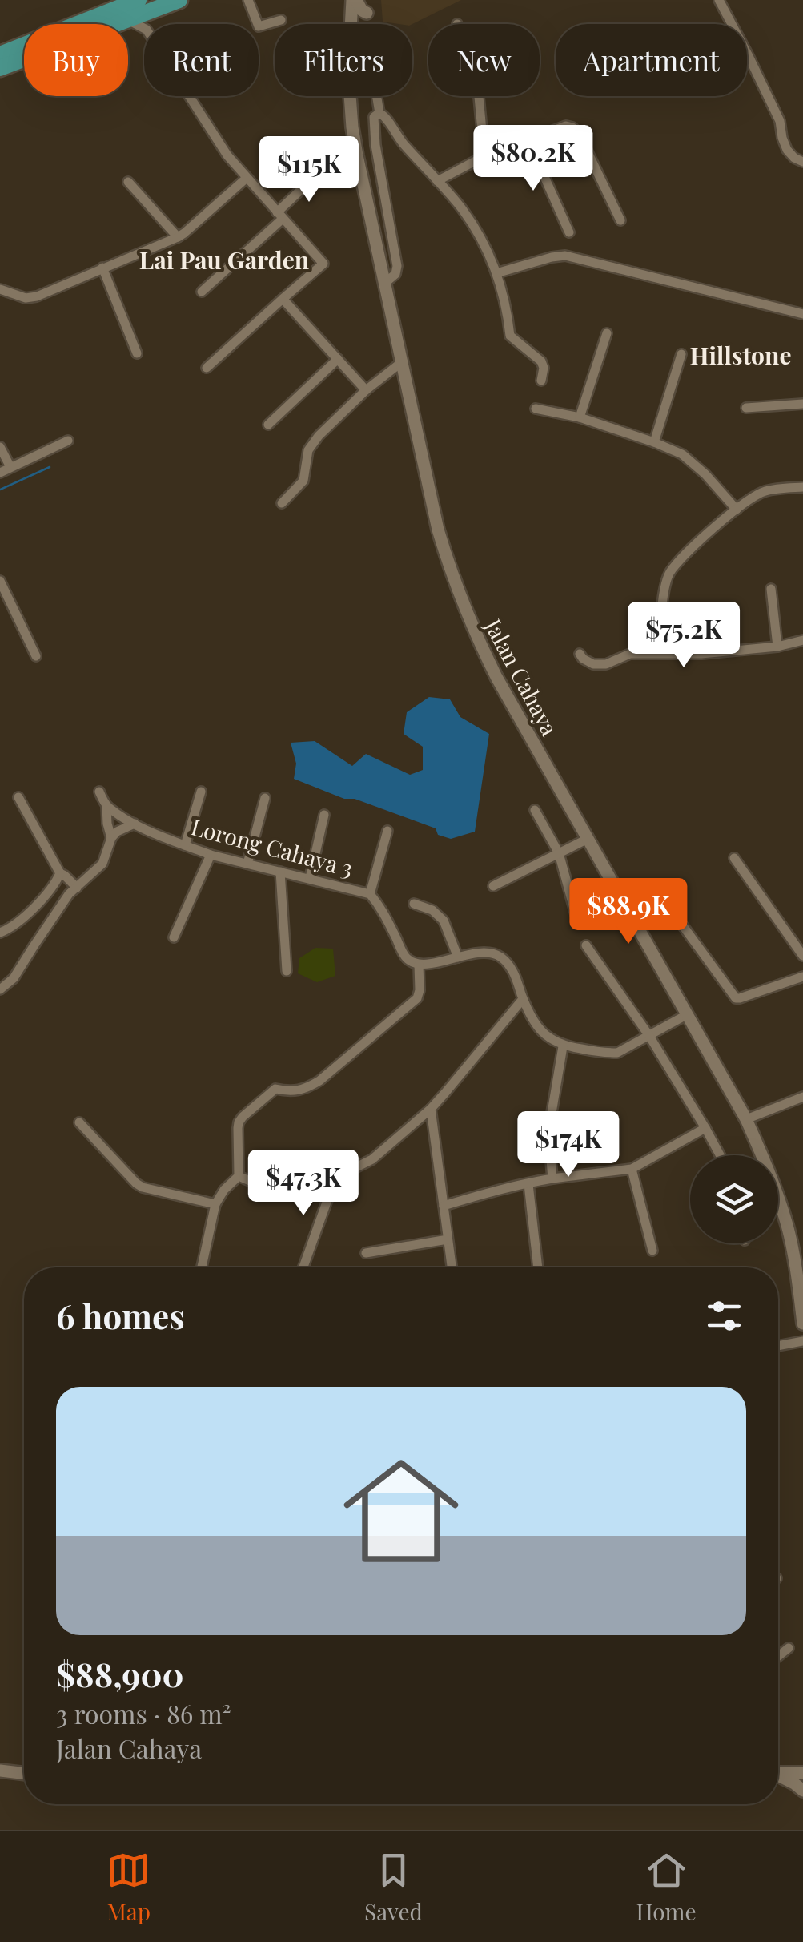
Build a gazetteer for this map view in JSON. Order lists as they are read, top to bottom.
{
  "streets": {
    "street": ["Jalan Cahaya", "Lorong Cahaya 3"]
  },
  "districts": ["Lai Pau Garden", "Hillstone"],
  "page": {
    "chip": [
      "Buy",
      "Rent",
      "Filters",
      "New",
      "Apartment"
    ],
    "price": [
      "$80.2K",
      "$115K",
      "$75.2K",
      "$88.9K",
      "$174K",
      "$47.3K"
    ],
    "heading": "6 homes",
    "list": [
      {
        "name": "$88,900",
        "note": "3 rooms · 86 m² · Jalan Cahaya"
      }
    ],
    "tabs": ["Map", "Saved", "Home"]
  }
}
